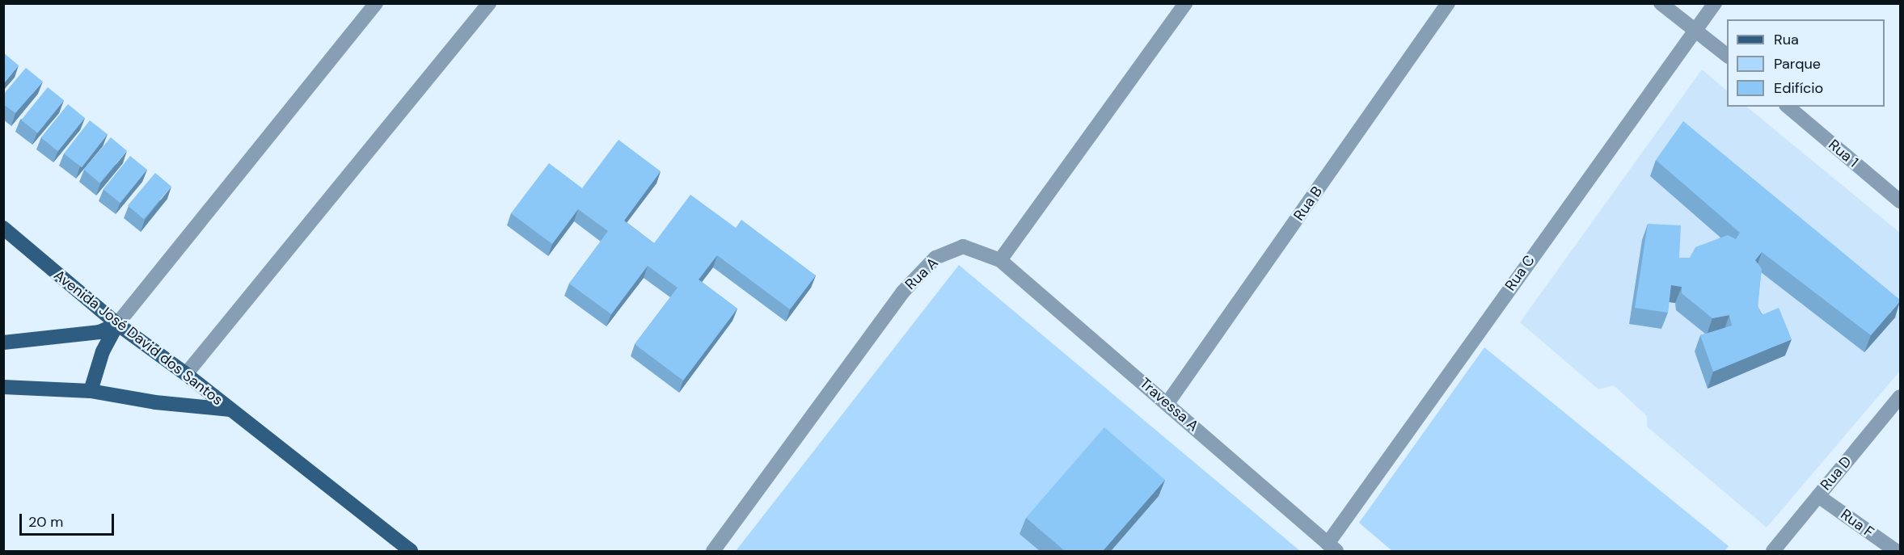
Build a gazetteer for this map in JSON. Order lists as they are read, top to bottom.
{
  "streets": {
    "main road": ["Avenida José David dos Santos"],
    "street": [
      "Rua 1",
      "Rua B",
      "Rua C",
      "Rua A",
      "Travessa A",
      "Rua D",
      "Rua F"
    ]
  },
  "crossings": [
    ["Rua B", "Travessa A"],
    ["Rua C", "Travessa A"],
    ["Rua A", "Travessa A"],
    ["Rua D", "Rua F"]
  ],
  "legend": ["Rua", "Parque", "Edifício"],
  "scale_bar": "20 m"
}
